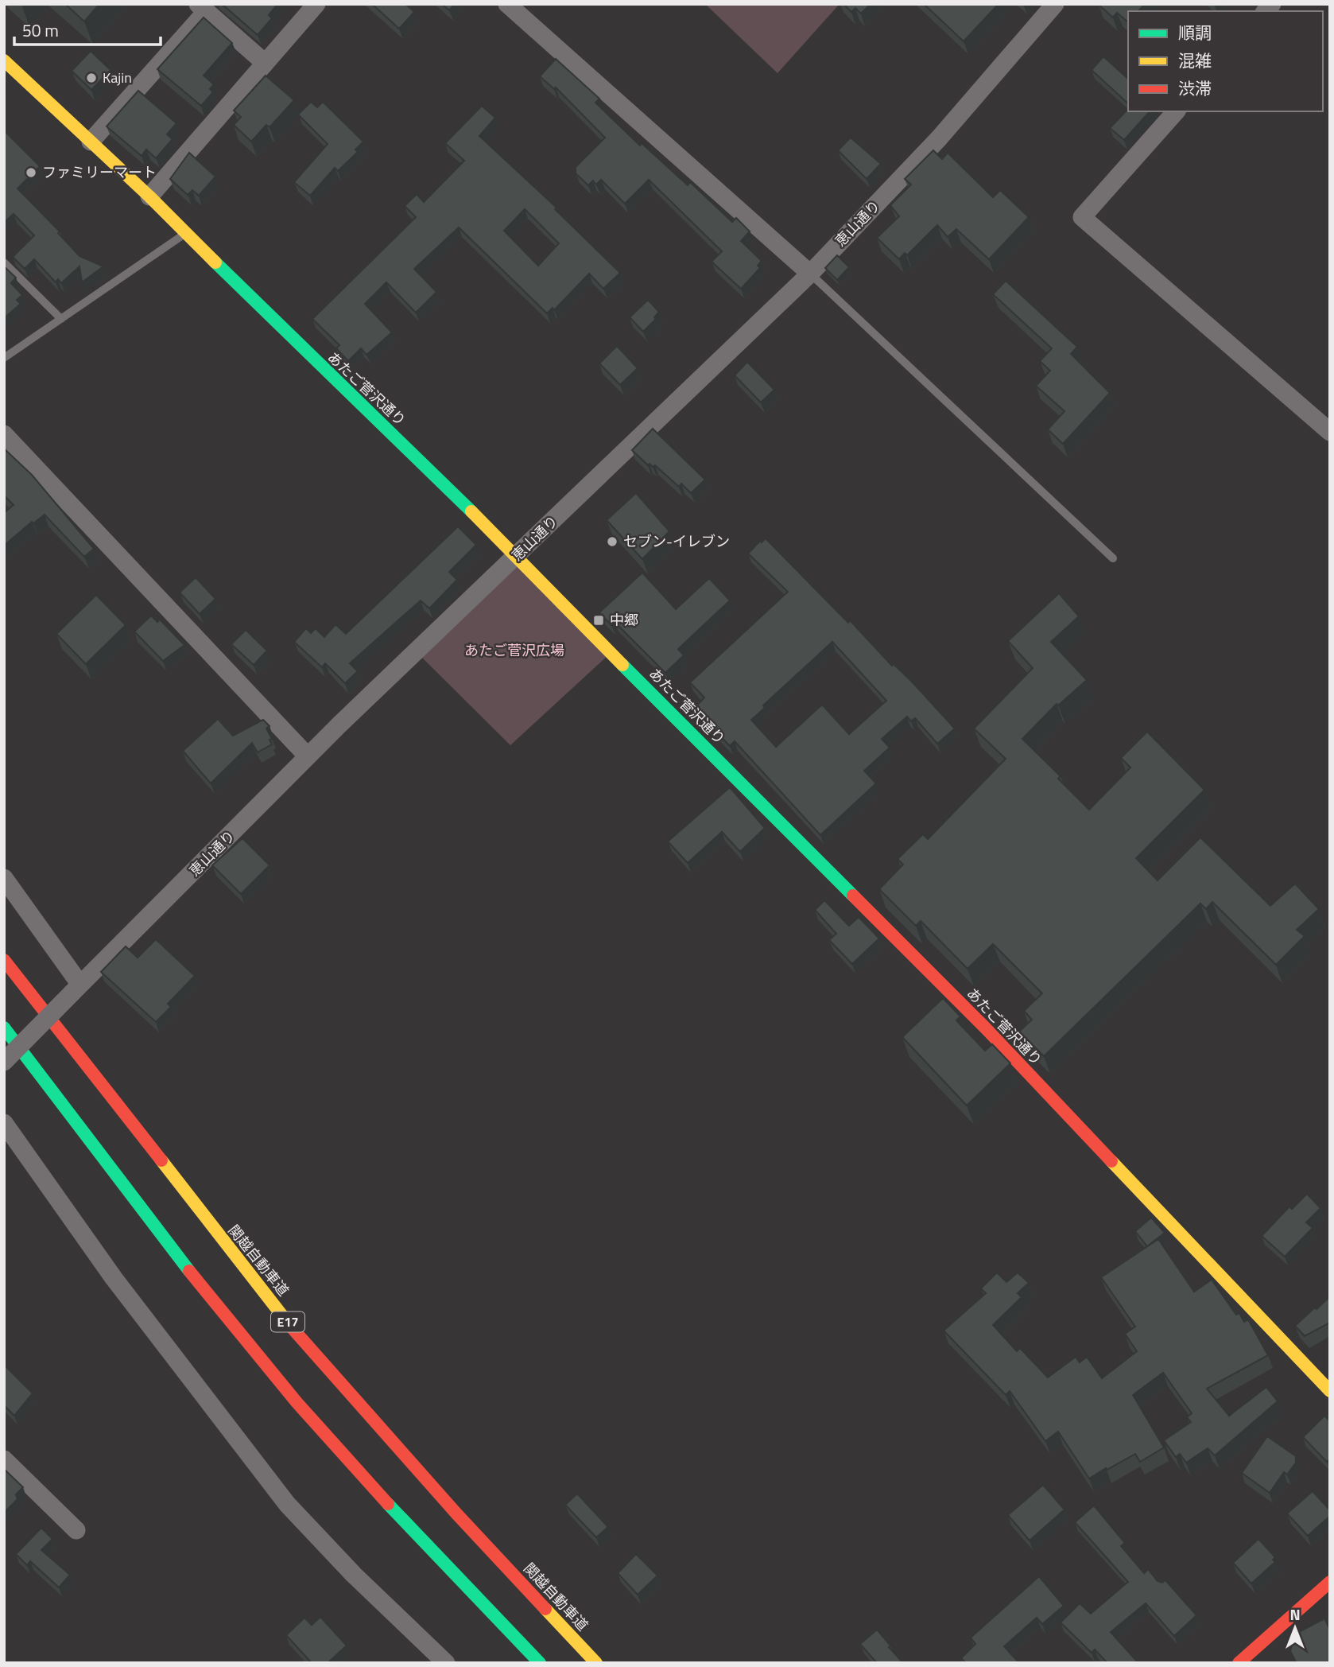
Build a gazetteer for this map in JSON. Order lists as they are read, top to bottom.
{
  "streets": {
    "main road": ["あたご菅沢通り", "関越自動車道", "E17"],
    "street": ["恵山通り"]
  },
  "crossings": [
    ["恵山通り", "あたご菅沢通り"]
  ],
  "parks": ["あたご菅沢広場"],
  "places": {
    "other": ["Kajin", "ファミリーマート", "セブン-イレブン"],
    "transit": ["中郷"]
  },
  "legend": ["順調", "混雑", "渋滞"],
  "scale_bar": "50 m",
  "north": "top"
}
